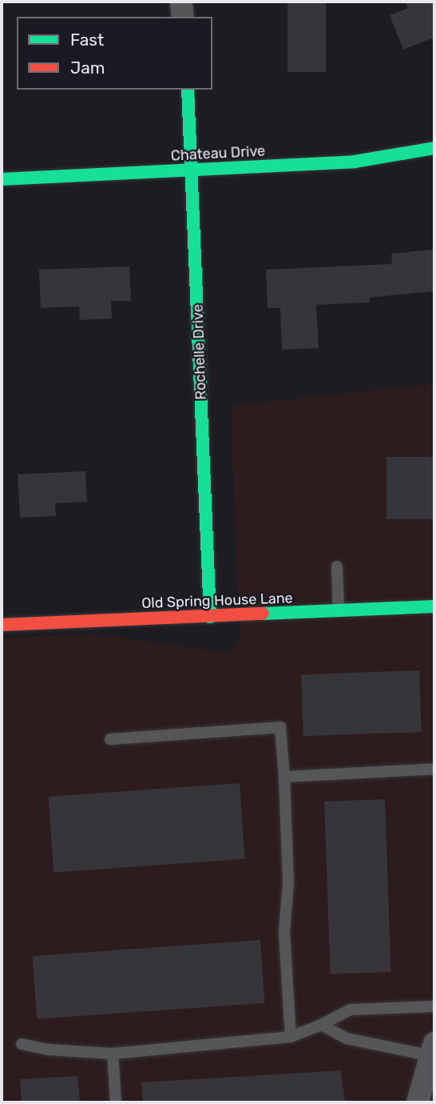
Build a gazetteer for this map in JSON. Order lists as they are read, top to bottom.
{
  "streets": {
    "street": ["Chateau Drive", "Rochelle Drive", "Old Spring House Lane"]
  },
  "crossings": [
    ["Chateau Drive", "Rochelle Drive"],
    ["Rochelle Drive", "Old Spring House Lane"]
  ],
  "legend": ["Fast", "Jam"]
}
